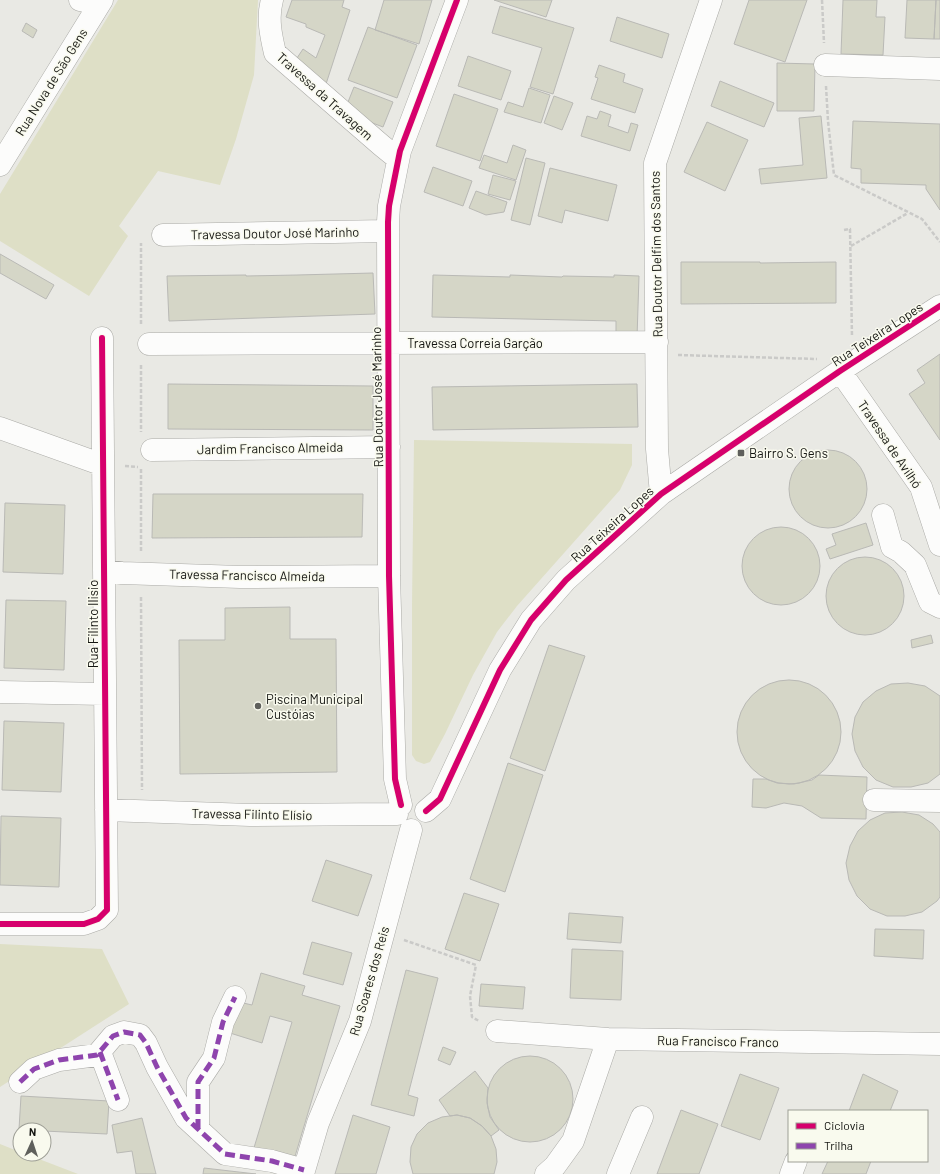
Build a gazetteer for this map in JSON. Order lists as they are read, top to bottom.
{
  "streets": {
    "street": [
      "Rua Nova de São Gens",
      "Travessa da Travagem",
      "Travessa Doutor José Marinho",
      "Rua Doutor Delfim dos Santos",
      "Rua Teixeira Lopes",
      "Travessa Correia Garção",
      "Rua Doutor José Marinho",
      "Travessa de Avilhó",
      "Jardim Francisco Almeida",
      "Travessa Francisco Almeida",
      "Rua Filinto Ilisio",
      "Travessa Filinto Elísio",
      "Rua Soares dos Reis",
      "Rua Francisco Franco"
    ]
  },
  "crossings": [
    ["Travessa da Travagem", "Rua Doutor José Marinho"],
    ["Travessa Doutor José Marinho", "Rua Doutor José Marinho"],
    ["Rua Doutor Delfim dos Santos", "Rua Teixeira Lopes"],
    ["Rua Doutor Delfim dos Santos", "Travessa Correia Garção"],
    ["Rua Teixeira Lopes", "Rua Doutor José Marinho"],
    ["Rua Teixeira Lopes", "Travessa de Avilhó"],
    ["Rua Teixeira Lopes", "Travessa Filinto Elísio"],
    ["Rua Teixeira Lopes", "Rua Soares dos Reis"],
    ["Travessa Correia Garção", "Rua Doutor José Marinho"],
    ["Rua Doutor José Marinho", "Jardim Francisco Almeida"],
    ["Rua Doutor José Marinho", "Travessa Francisco Almeida"],
    ["Rua Doutor José Marinho", "Travessa Filinto Elísio"],
    ["Rua Doutor José Marinho", "Rua Soares dos Reis"],
    ["Travessa Francisco Almeida", "Rua Filinto Ilisio"],
    ["Rua Filinto Ilisio", "Travessa Filinto Elísio"],
    ["Travessa Filinto Elísio", "Rua Soares dos Reis"]
  ],
  "places": {
    "transit": ["Bairro S. Gens"],
    "other": ["Piscina Municipal Custóias"]
  },
  "legend": ["Ciclovia", "Trilha"],
  "north": "top"
}
